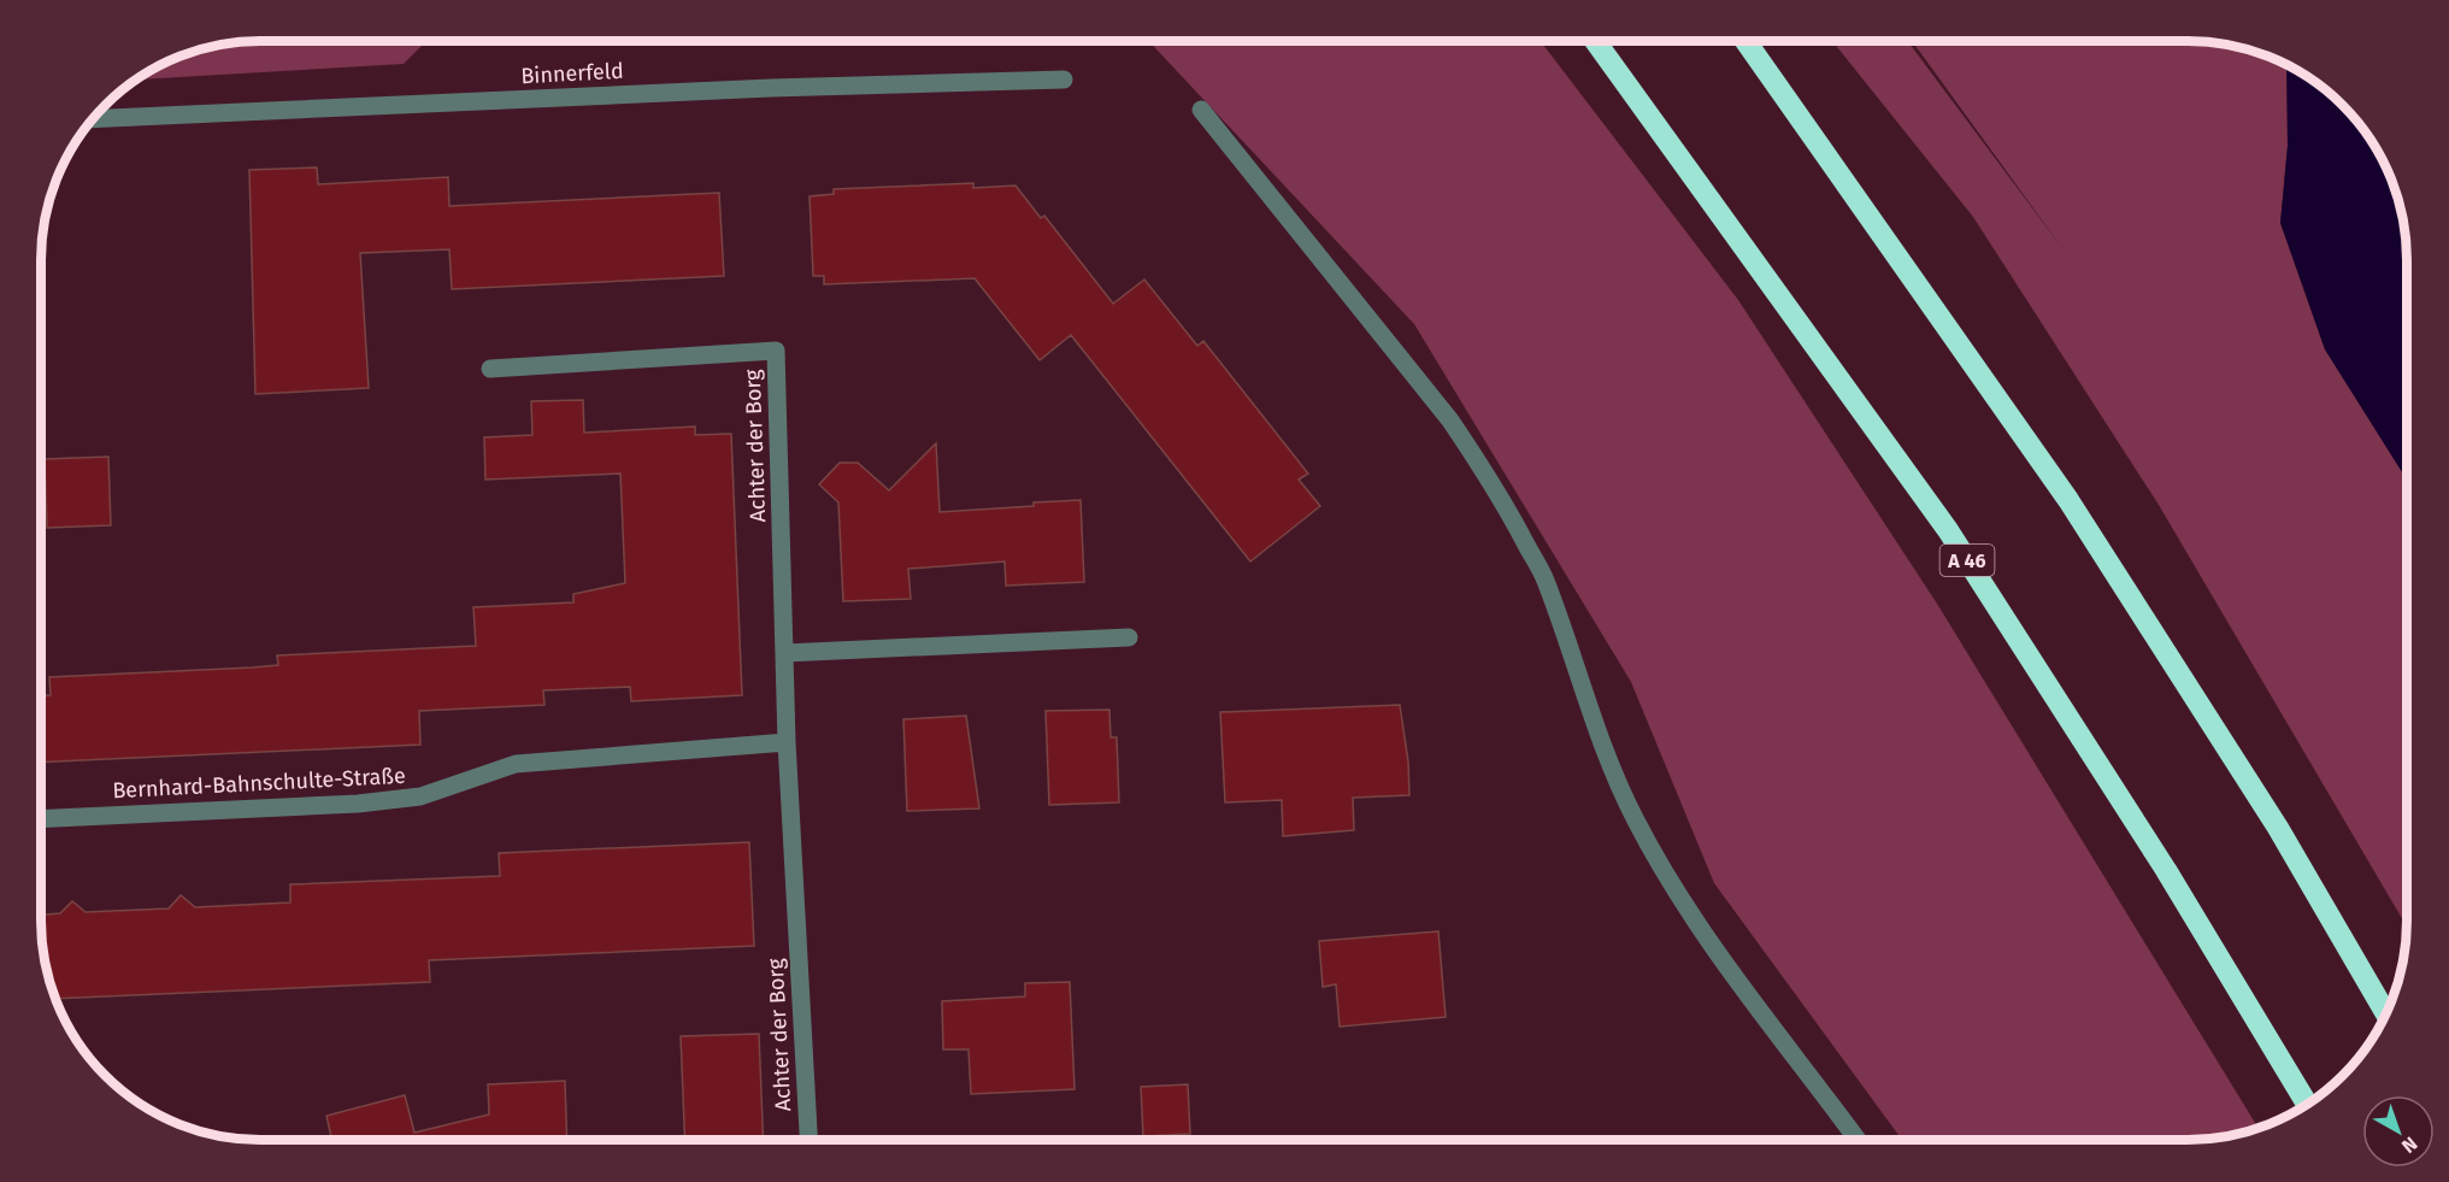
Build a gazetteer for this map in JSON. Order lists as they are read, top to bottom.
{
  "streets": {
    "highway": ["A 46"],
    "street": ["Binnerfeld", "Achter der Borg", "Bernhard-Bahnschulte-Straße"]
  },
  "crossings": [
    ["Achter der Borg", "Bernhard-Bahnschulte-Straße"]
  ],
  "north": "bottom right"
}
